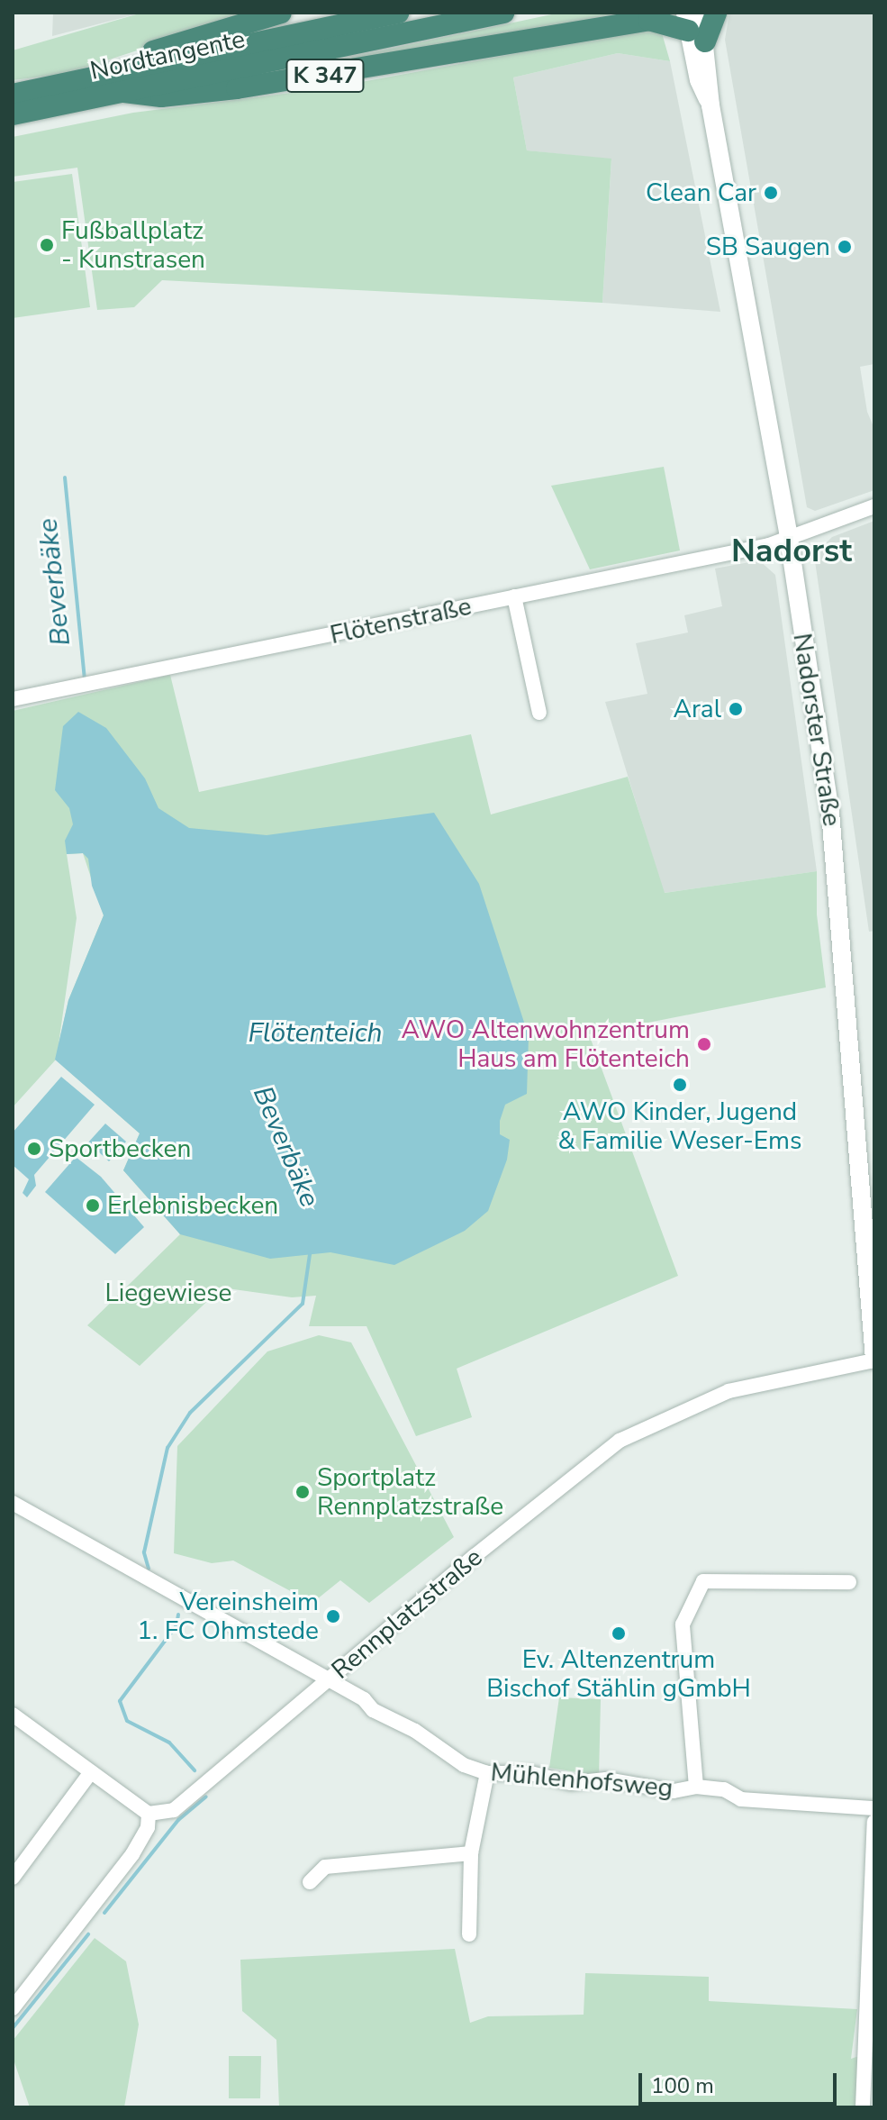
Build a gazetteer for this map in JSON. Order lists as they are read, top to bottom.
{
  "streets": {
    "highway": ["Nordtangente", "K 347"],
    "street": [
      "Flötenstraße",
      "Nadorster Straße",
      "Rennplatzstraße",
      "Mühlenhofsweg"
    ]
  },
  "crossings": [
    ["Nordtangente", "K 347"],
    ["K 347", "Nadorster Straße"],
    ["Flötenstraße", "Nadorster Straße"],
    ["Nadorster Straße", "Rennplatzstraße"],
    ["Rennplatzstraße", "Mühlenhofsweg"]
  ],
  "districts": ["Nadorst"],
  "water": ["Beverbäke", "Flötenteich"],
  "parks": ["Liegewiese"],
  "places": [
    "Clean Car",
    "Fußballplatz - Kunstrasen",
    "SB Saugen",
    "Aral",
    "AWO Altenwohnzentrum Haus am Flötenteich",
    "AWO Kinder, Jugend & Familie Weser-Ems",
    "Sportbecken",
    "Erlebnisbecken",
    "Sportplatz Rennplatzstraße",
    "Vereinsheim 1. FC Ohmstede",
    "Ev. Altenzentrum Bischof Stählin gGmbH"
  ],
  "scale_bar": "100 m"
}
